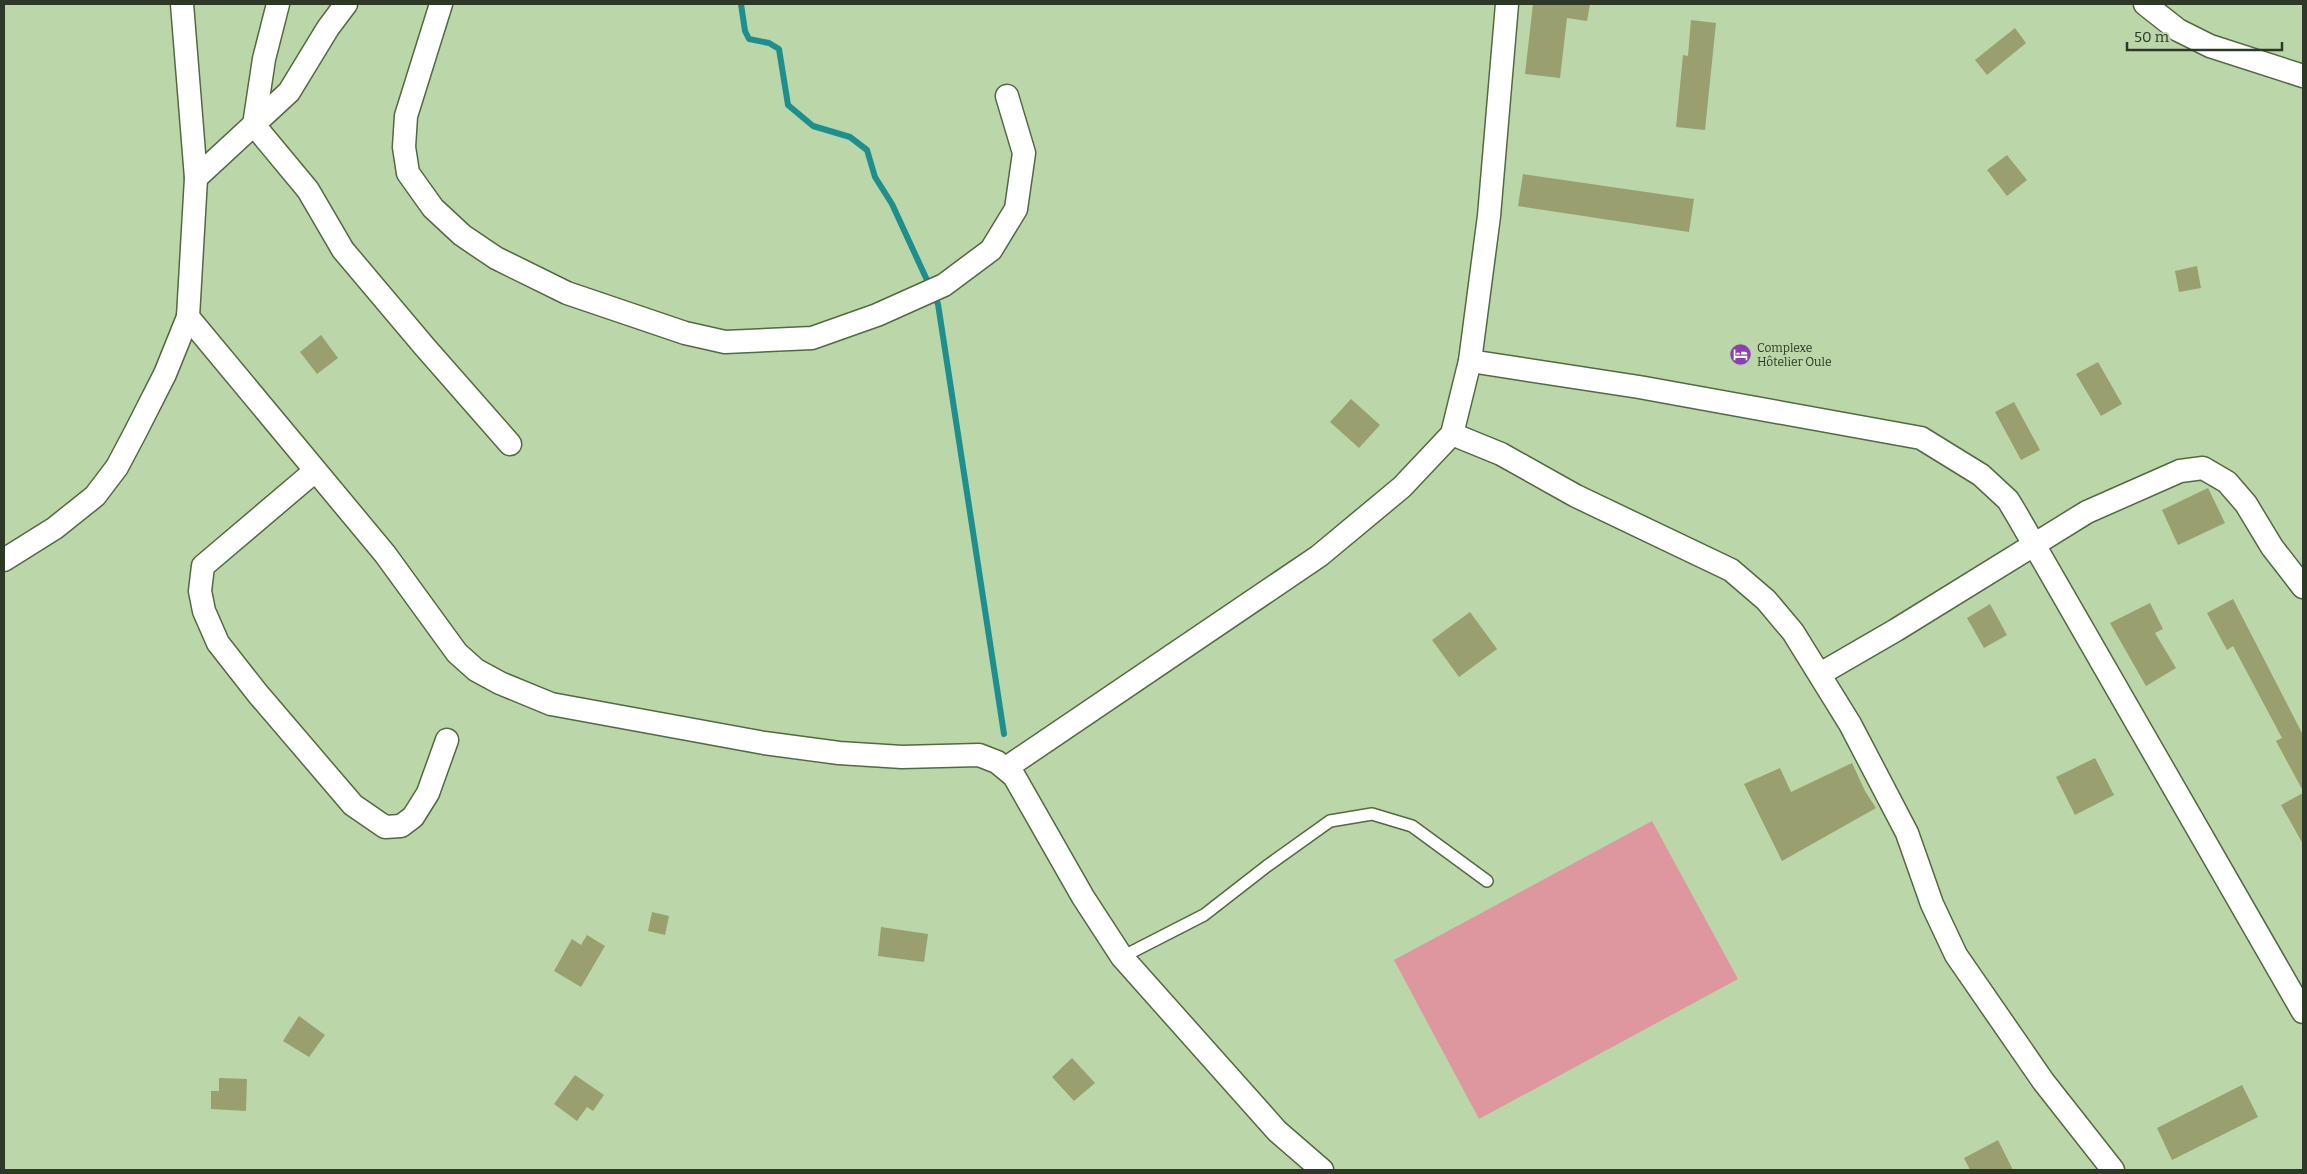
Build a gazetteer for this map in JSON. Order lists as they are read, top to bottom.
{
  "places": {
    "hotel": ["Complexe Hôtelier Oule"]
  },
  "scale_bar": "50 m"
}
